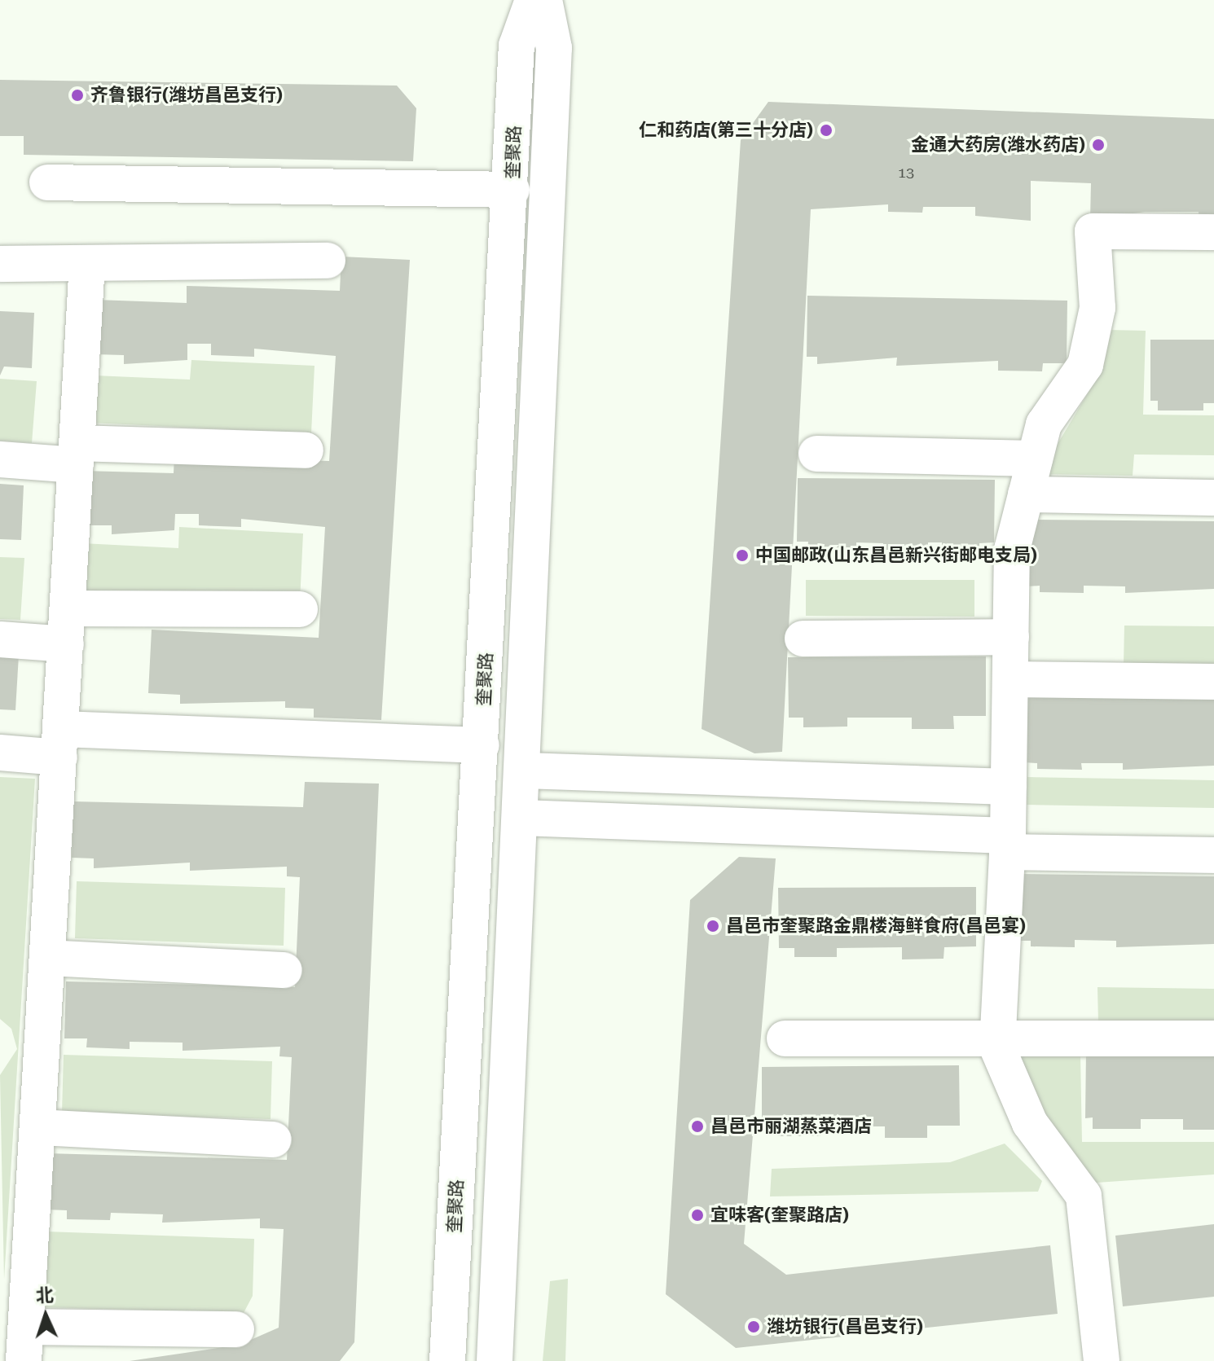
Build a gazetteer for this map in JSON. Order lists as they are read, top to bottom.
{
  "streets": {
    "main road": ["奎聚路"]
  },
  "places": [
    "齐鲁银行(潍坊昌邑支行)",
    "仁和药店(第三十分店)",
    "金通大药房(潍水药店)",
    "中国邮政(山东昌邑新兴街邮电支局)",
    "昌邑市奎聚路金鼎楼海鲜食府(昌邑宴)",
    "昌邑市丽湖蒸菜酒店",
    "宜味客(奎聚路店)",
    "潍坊银行(昌邑支行)"
  ],
  "house_numbers": ["13"],
  "north": "top"
}
